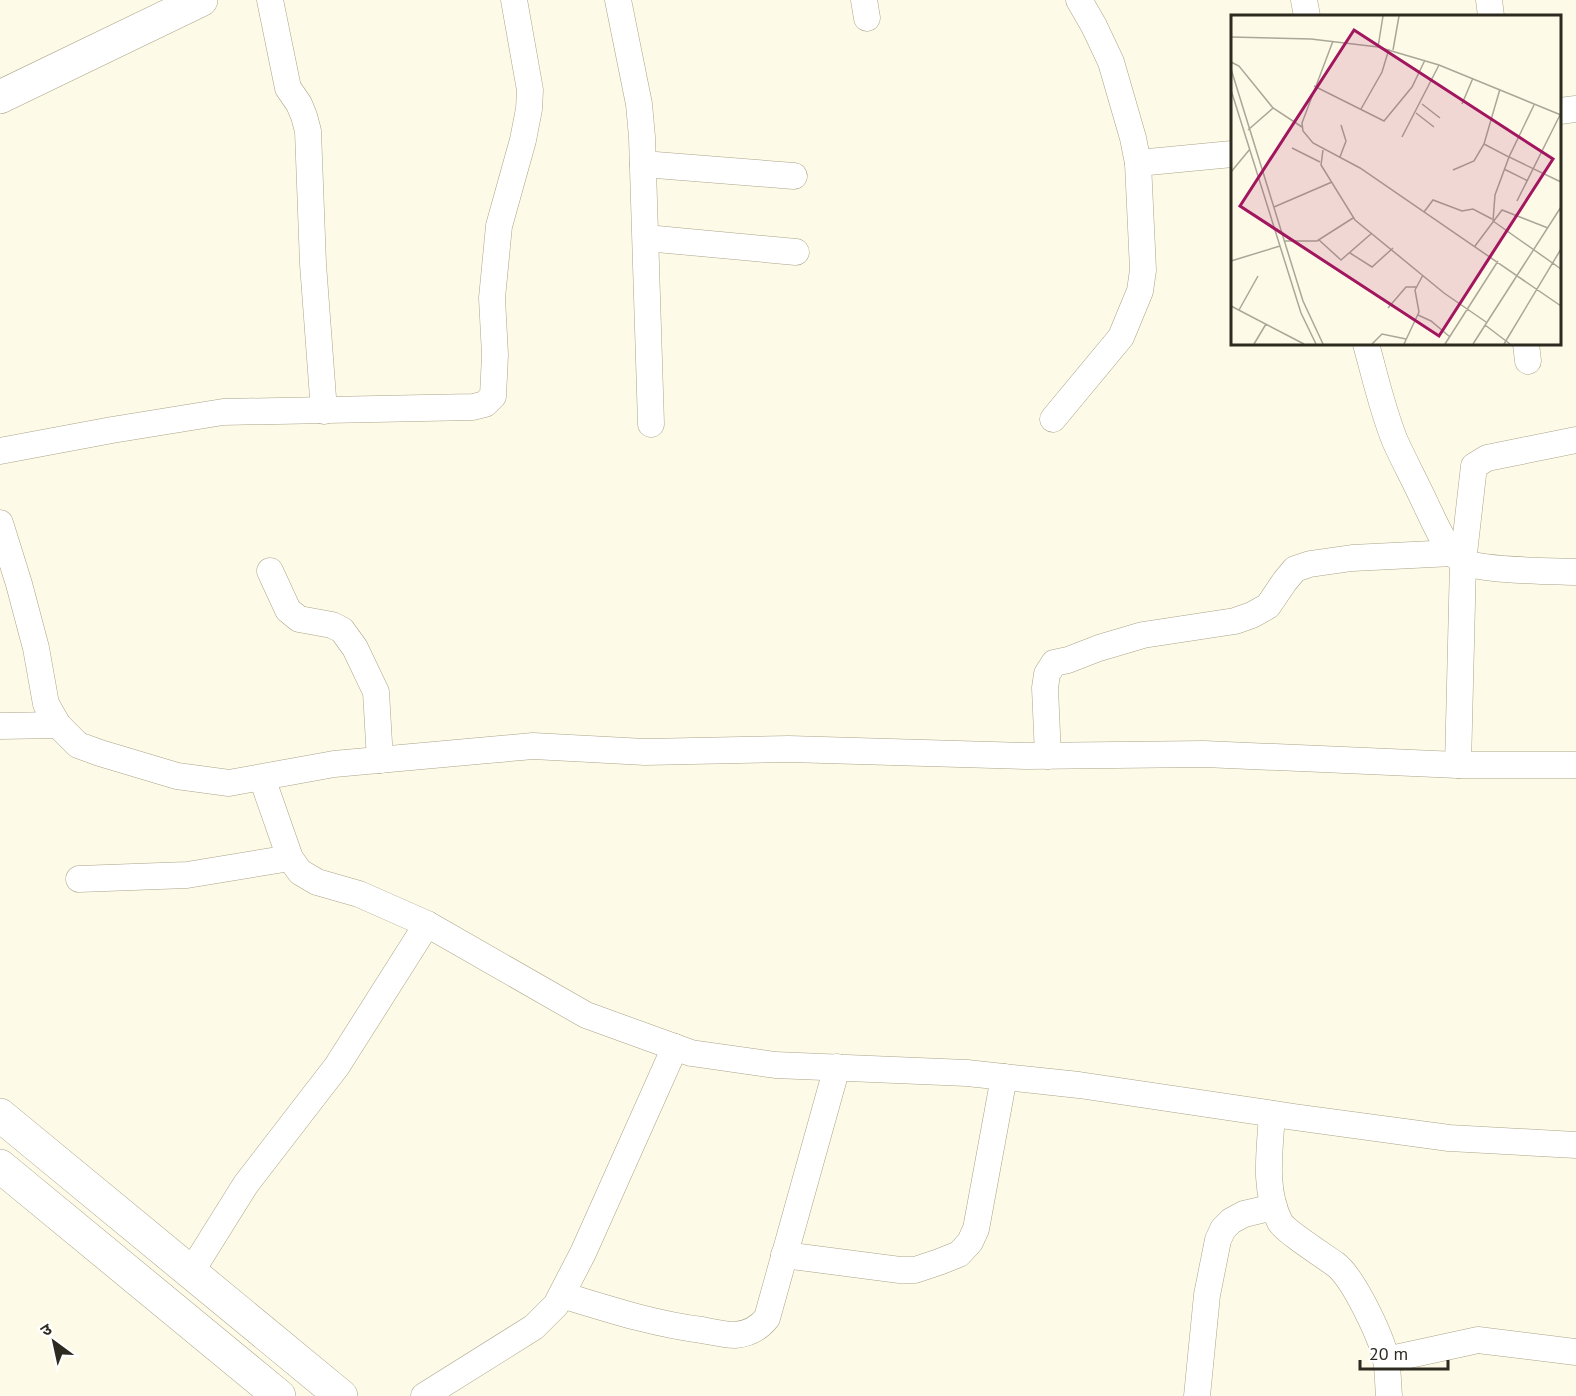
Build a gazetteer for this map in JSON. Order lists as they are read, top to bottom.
{
  "scale_bar": "20 m",
  "north": "top left"
}
